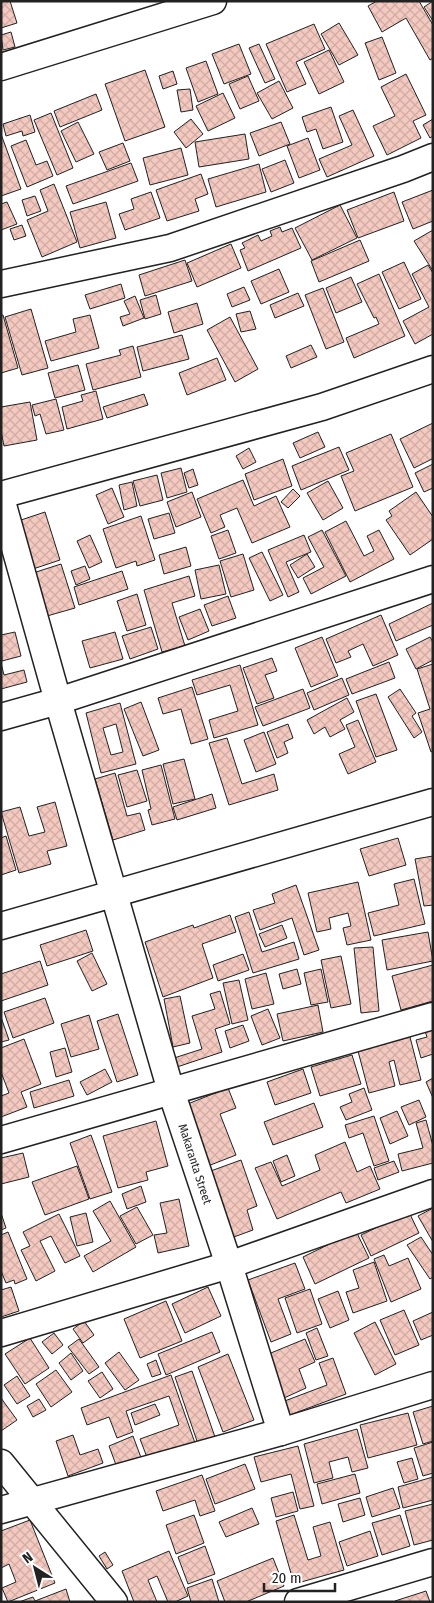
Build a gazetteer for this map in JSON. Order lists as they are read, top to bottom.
{
  "streets": {
    "street": ["Makaranta Street"]
  },
  "scale_bar": "20 m",
  "north": "top left"
}
